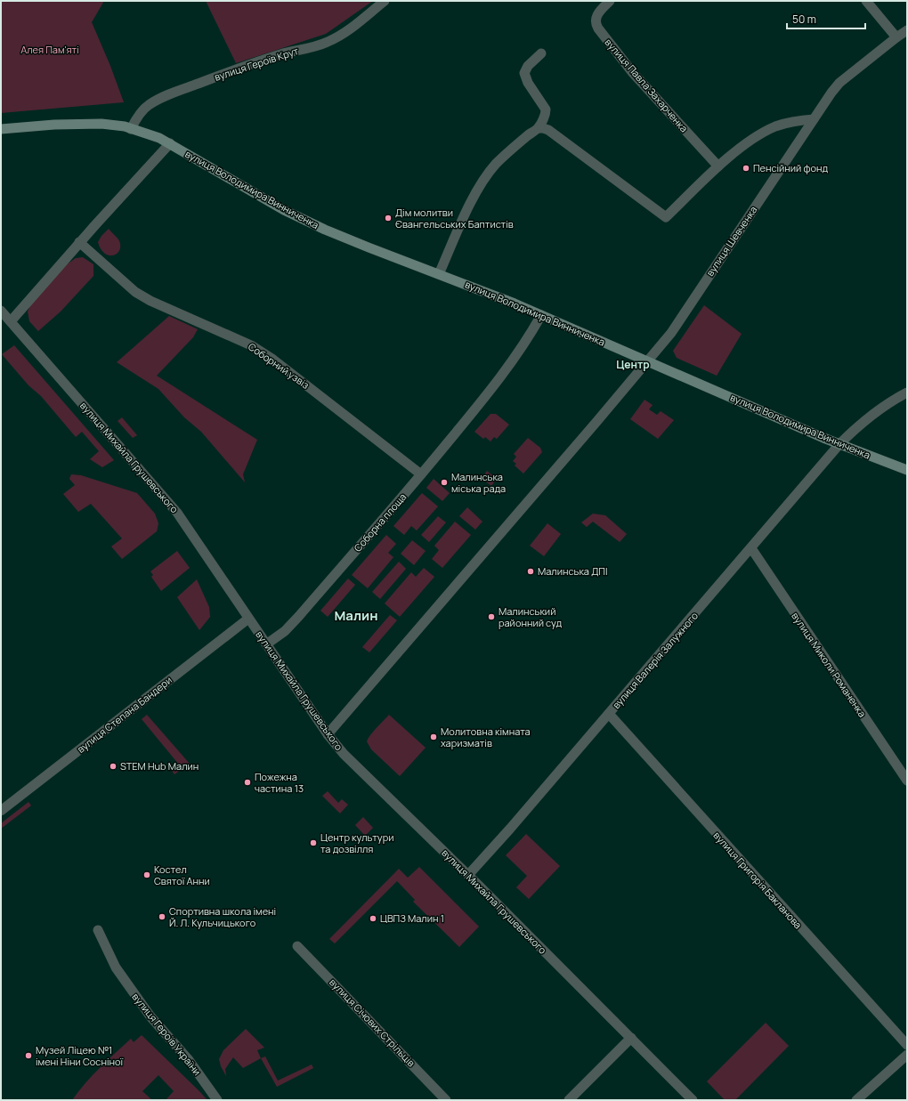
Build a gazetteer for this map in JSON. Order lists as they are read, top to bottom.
{
  "streets": {
    "main road": ["вулиця Володимира Винниченка"],
    "street": [
      "вулиця Героїв Крут",
      "вулиця Павла Захарченка",
      "вулиця Шевченка",
      "Соборний узвіз",
      "вулиця Михайла Грушевського",
      "Соборна площа",
      "вулиця Валерія Залужного",
      "вулиця Миколи Романенка",
      "вулиця Степана Бандери",
      "вулиця Григорія Бакланова",
      "вулиця Січових Стрільців",
      "вулиця Героїв України"
    ]
  },
  "crossings": [
    ["вулиця Героїв Крут", "вулиця Володимира Винниченка"],
    ["вулиця Володимира Винниченка", "вулиця Шевченка"],
    ["вулиця Володимира Винниченка", "Соборна площа"],
    ["вулиця Володимира Винниченка", "вулиця Валерія Залужного"],
    ["вулиця Шевченка", "вулиця Михайла Грушевського"],
    ["Соборний узвіз", "Соборна площа"],
    ["вулиця Михайла Грушевського", "Соборна площа"],
    ["вулиця Михайла Грушевського", "вулиця Валерія Залужного"],
    ["вулиця Михайла Грушевського", "вулиця Степана Бандери"],
    ["вулиця Валерія Залужного", "вулиця Миколи Романенка"],
    ["вулиця Валерія Залужного", "вулиця Григорія Бакланова"]
  ],
  "districts": ["Центр", "Малин"],
  "parks": ["Алея Пам'яті"],
  "places": [
    "Пенсійний фонд",
    "Дім молитви Євангельських Баптистів",
    "Малинська міська рада",
    "Малинська ДПІ",
    "Малинський районний суд",
    "Молитовна кімната харизматів",
    "STEM Hub Малин",
    "Пожежна частина 13",
    "Центр культури та дозвілля",
    "Костел Святої Анни",
    "Спортивна школа імені Й. Л. Кульчицького",
    "ЦВПЗ Малин 1",
    "Музей Ліцею №1 імені Ніни Сосніної"
  ],
  "scale_bar": "50 m"
}
